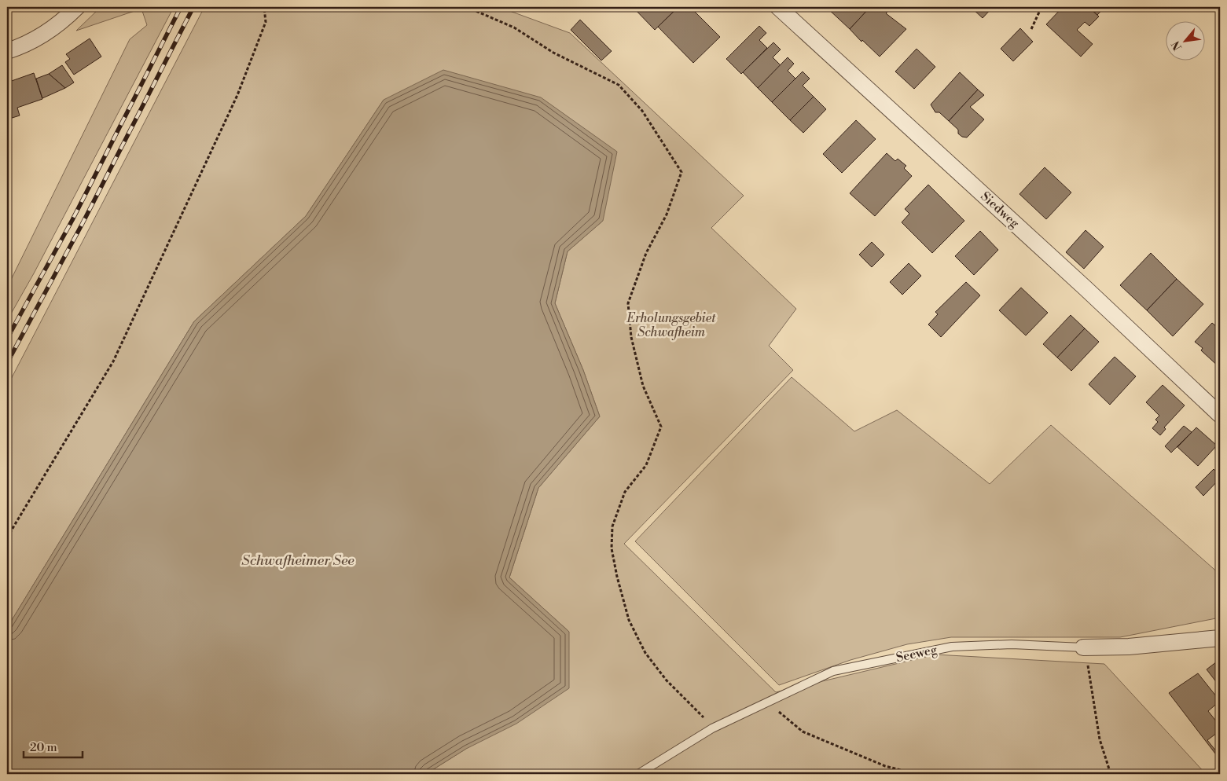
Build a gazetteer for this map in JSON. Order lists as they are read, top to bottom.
{
  "streets": {
    "street": ["Siedweg", "Seeweg"]
  },
  "water": ["Schwafheimer See"],
  "parks": ["Erholungsgebiet Schwafheim"],
  "scale_bar": "20 m",
  "north": "bottom left"
}
